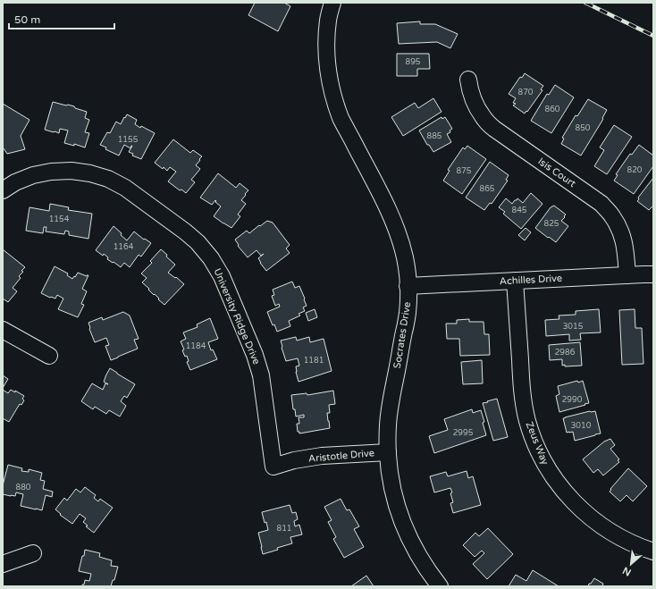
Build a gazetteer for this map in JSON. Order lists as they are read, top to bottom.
{
  "streets": {
    "street": [
      "Isis Court",
      "Achilles Drive",
      "University Ridge Drive",
      "Socrates Drive",
      "Zeus Way",
      "Aristotle Drive"
    ]
  },
  "crossings": [
    ["Isis Court", "Achilles Drive"],
    ["Achilles Drive", "Socrates Drive"],
    ["Achilles Drive", "Zeus Way"],
    ["University Ridge Drive", "Aristotle Drive"],
    ["Socrates Drive", "Aristotle Drive"]
  ],
  "house_numbers": [
    "895",
    "870",
    "860",
    "850",
    "885",
    "1155",
    "820",
    "875",
    "865",
    "845",
    "1154",
    "825",
    "1164",
    "3015",
    "1184",
    "2986",
    "1181",
    "2990",
    "3010",
    "2995",
    "880",
    "811"
  ],
  "scale_bar": "50 m",
  "north": "bottom left"
}
